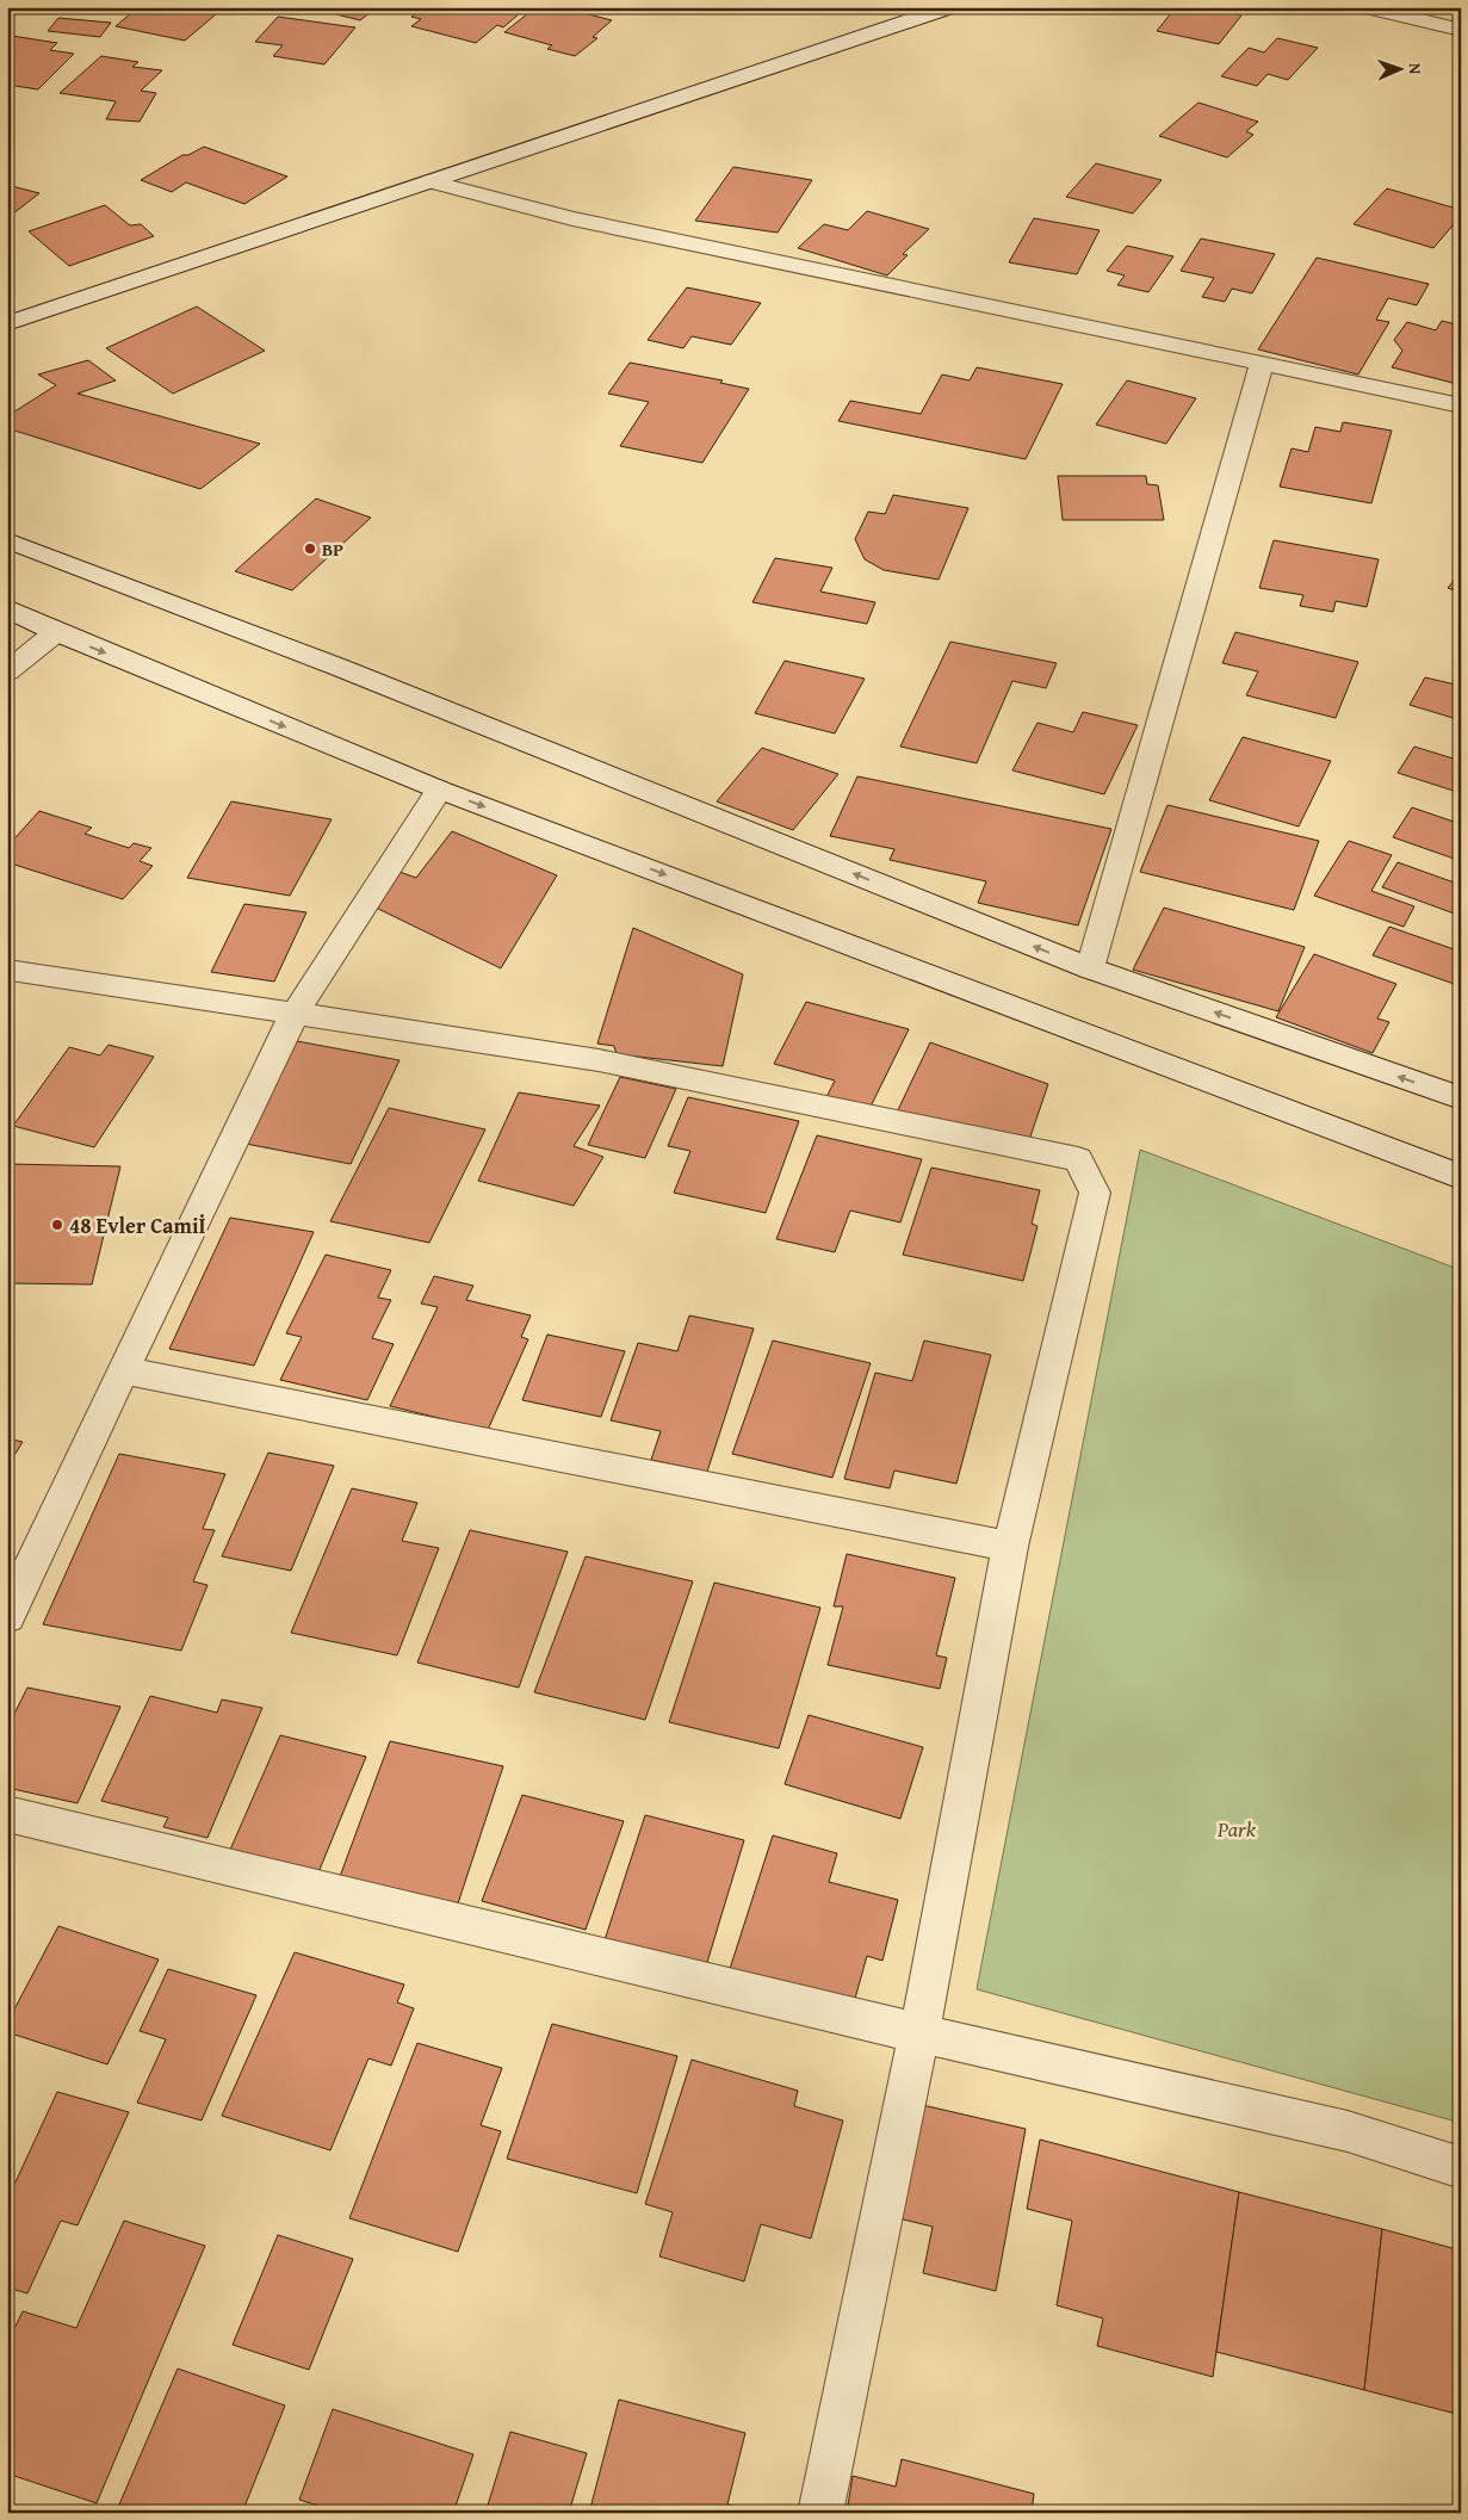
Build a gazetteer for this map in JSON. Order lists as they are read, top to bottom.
{
  "parks": ["Park"],
  "places": ["BP", "48 Evler Camiİ"],
  "north": "right"
}
